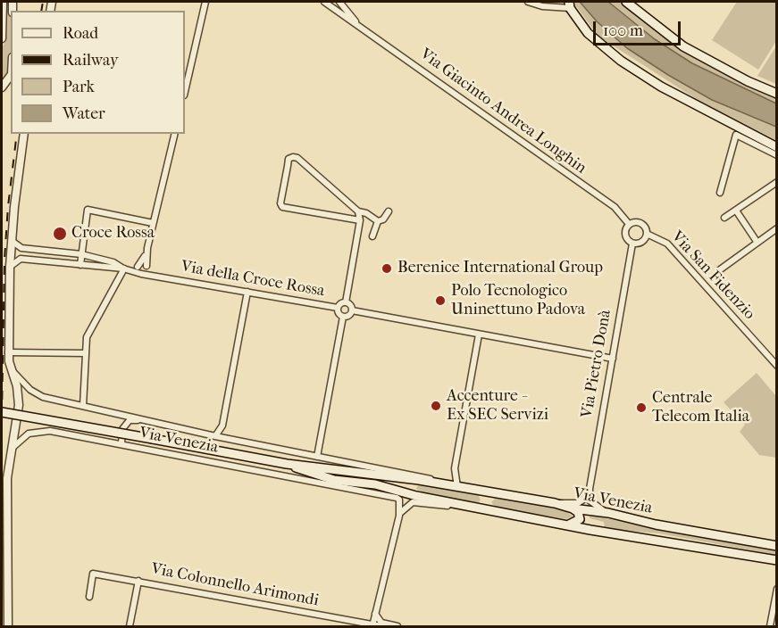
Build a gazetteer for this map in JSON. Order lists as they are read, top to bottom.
{
  "streets": {
    "main road": ["Via Venezia"],
    "street": [
      "Via Giacinto Andrea Longhin",
      "Via San Fidenzio",
      "Via della Croce Rossa",
      "Via Pietro Donà",
      "Via Colonnello Arimondi"
    ]
  },
  "crossings": [
    ["Via Giacinto Andrea Longhin", "Via San Fidenzio"],
    ["Via Giacinto Andrea Longhin", "Via Pietro Donà"],
    ["Via San Fidenzio", "Via Pietro Donà"]
  ],
  "places": [
    "Croce Rossa",
    "Berenice International Group",
    "Polo Tecnologico Uninettuno Padova",
    "Accenture - Ex SEC Servizi",
    "Centrale Telecom Italia"
  ],
  "legend": [
    "Road",
    "Railway",
    "Park",
    "Water"
  ],
  "scale_bar": "100 m"
}
